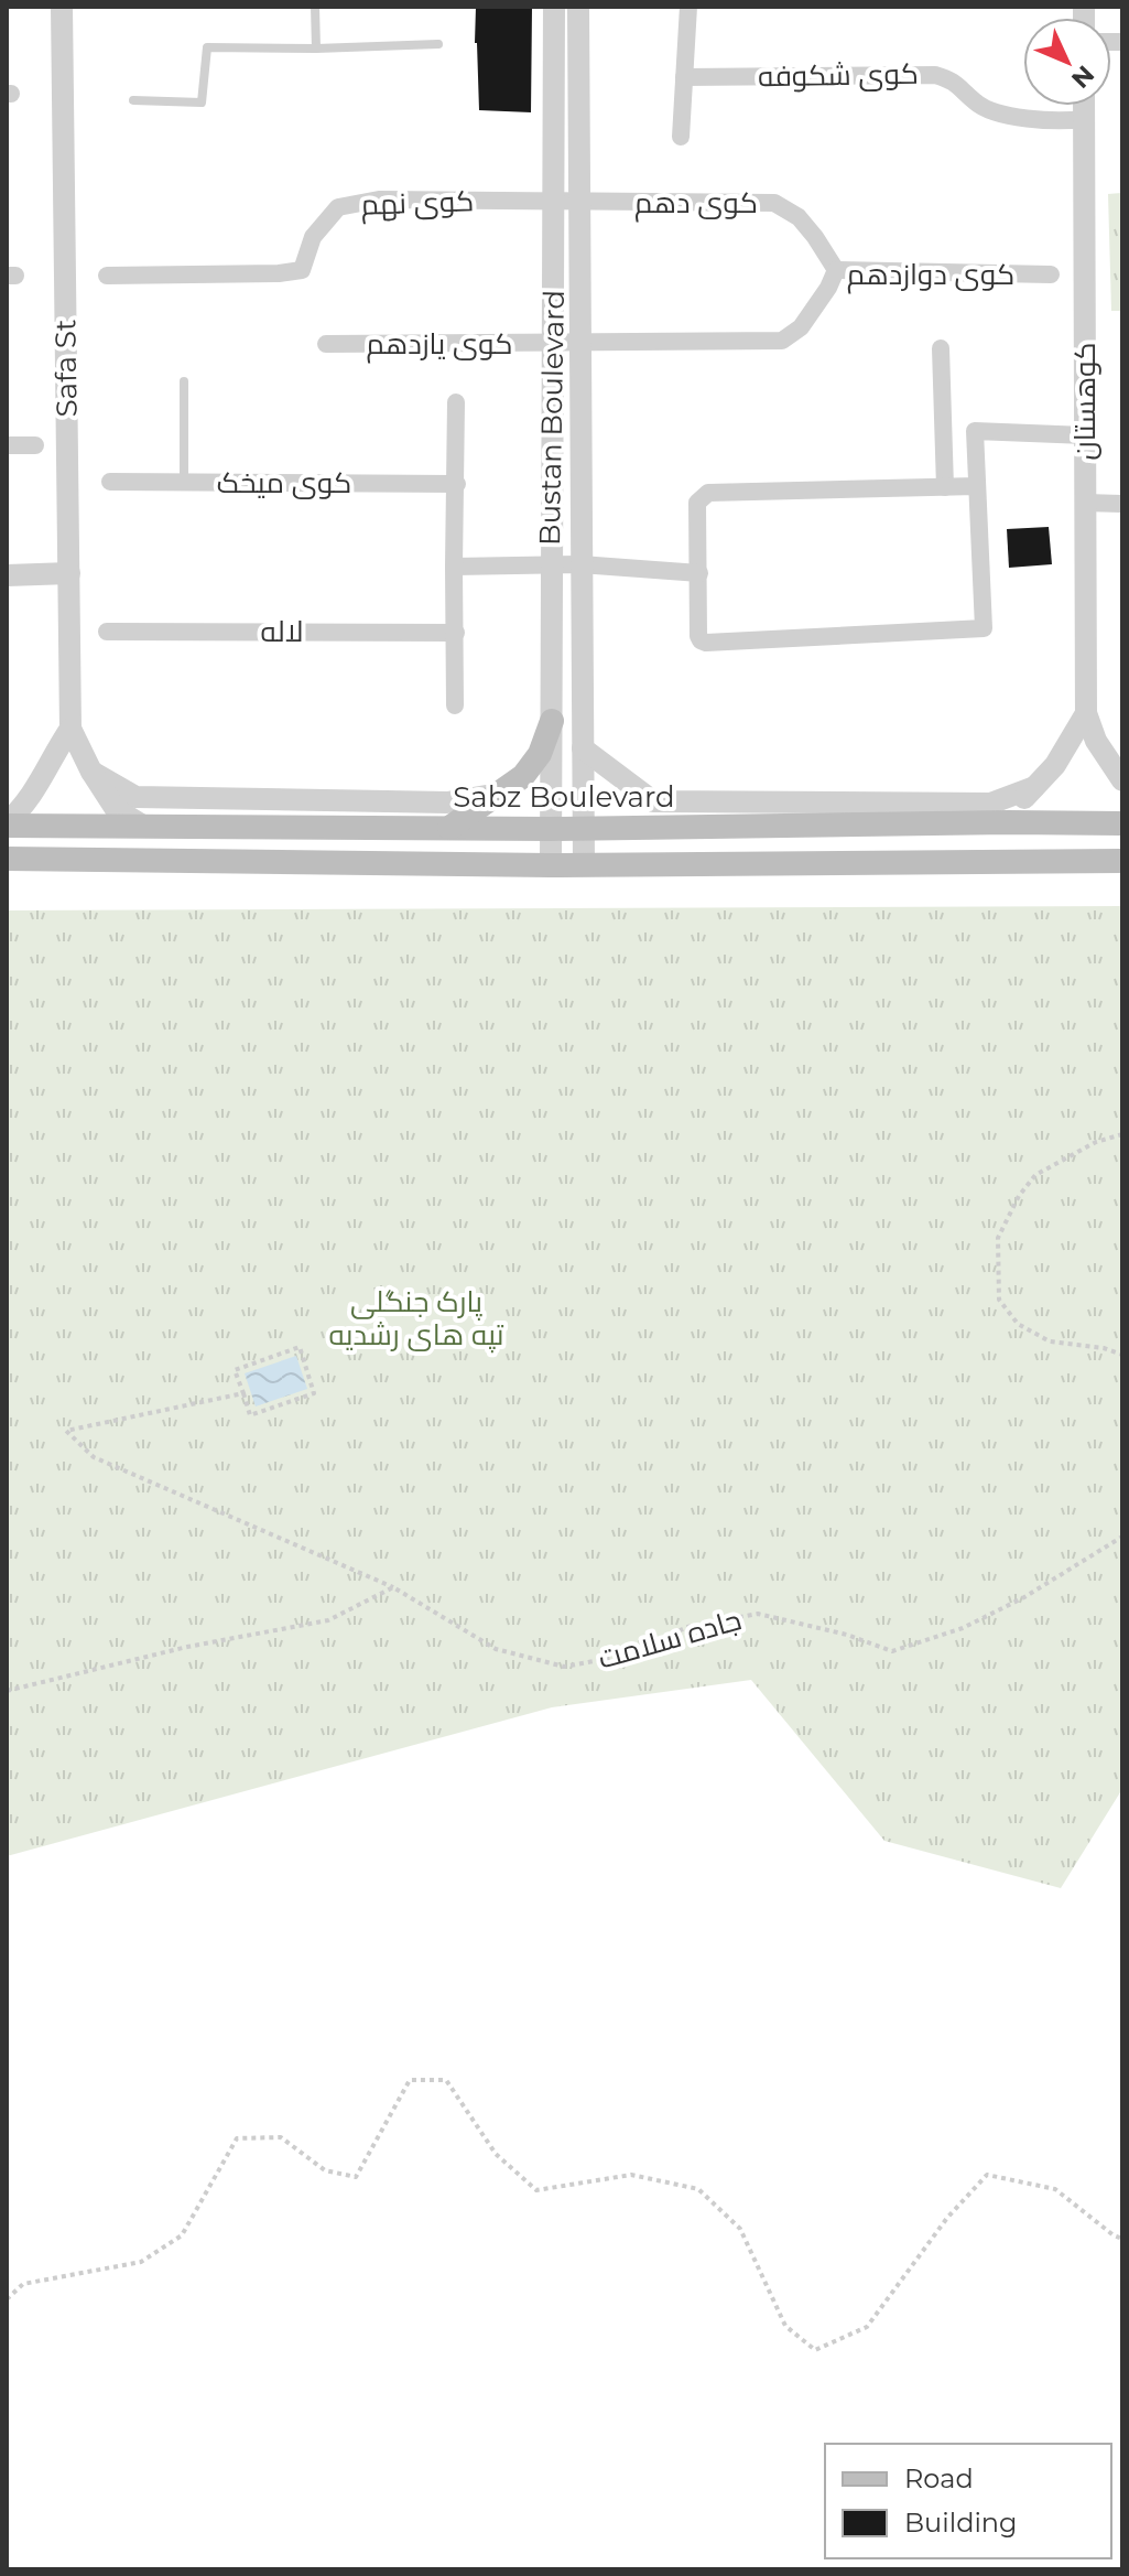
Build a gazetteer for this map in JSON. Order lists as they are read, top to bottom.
{
  "streets": {
    "main road": ["Sabz Boulevard"],
    "street": [
      "کوی شکوفه",
      "کوی نهم",
      "کوی دهم",
      "کوی دوازدهم",
      "کوی یازدهم",
      "Safa St",
      "کوهستان",
      "Bustan Boulevard",
      "کوی میخک",
      "لاله"
    ],
    "path": ["جاده سلامت"]
  },
  "crossings": [
    ["کوی شکوفه", "کوهستان"],
    ["کوی نهم", "کوی دهم"],
    ["کوی نهم", "Bustan Boulevard"],
    ["کوی دهم", "کوی دوازدهم"],
    ["کوی دهم", "Bustan Boulevard"],
    ["کوی دوازدهم", "کوی یازدهم"],
    ["کوی دوازدهم", "Bustan Boulevard"],
    ["کوی یازدهم", "Bustan Boulevard"],
    ["Bustan Boulevard", "Sabz Boulevard"]
  ],
  "parks": ["پارک جنگلی تپه های رشدیه"],
  "legend": ["Road", "Building"],
  "north": "bottom right"
}
